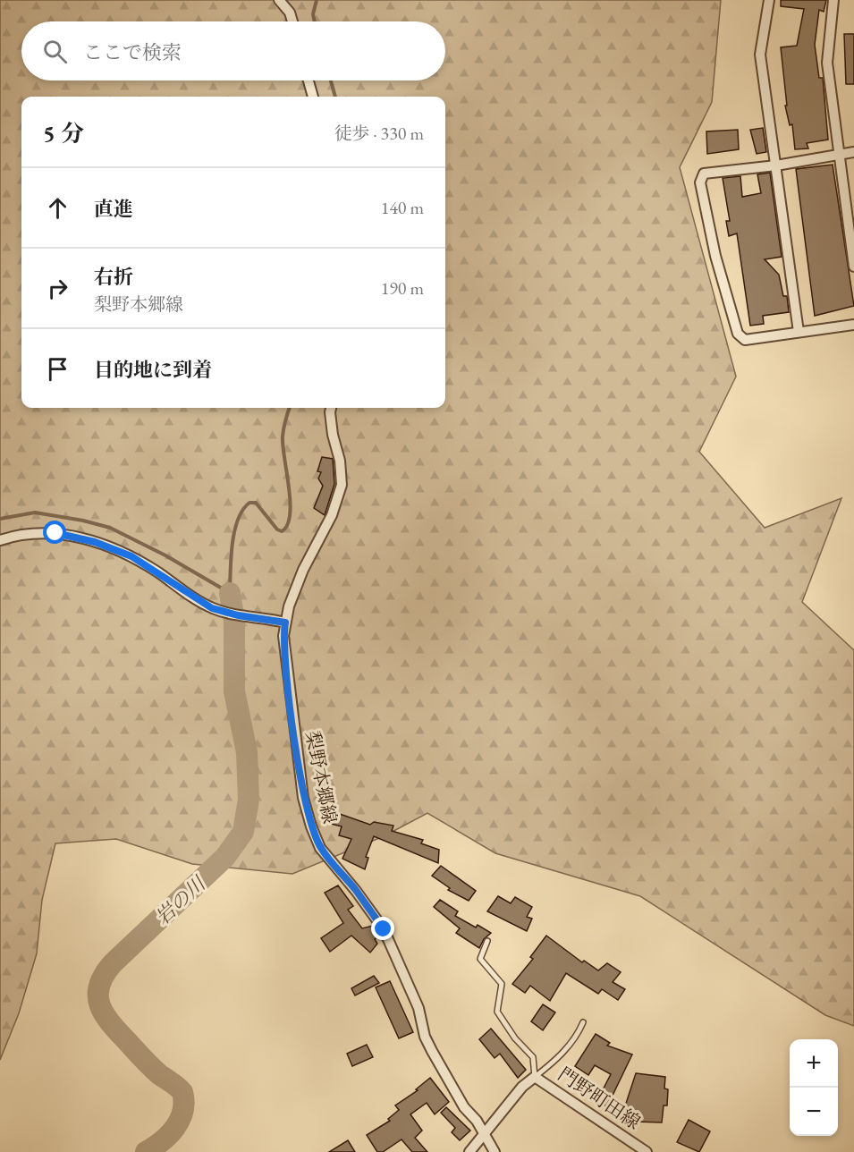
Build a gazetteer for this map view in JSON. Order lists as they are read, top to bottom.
{
  "streets": {
    "street": ["梨野本郷線", "門野町田線"]
  },
  "crossings": [
    ["梨野本郷線", "門野町田線"]
  ],
  "water": ["岩の川"],
  "page": {
    "search": "ここで検索",
    "heading": ["5 分", "徒歩 · 330 m"],
    "list": [
      ["直進", "140 m"],
      ["右折", "梨野本郷線", "190 m"],
      "目的地に到着"
    ],
    "map_buttons": ["+", "−"]
  }
}
